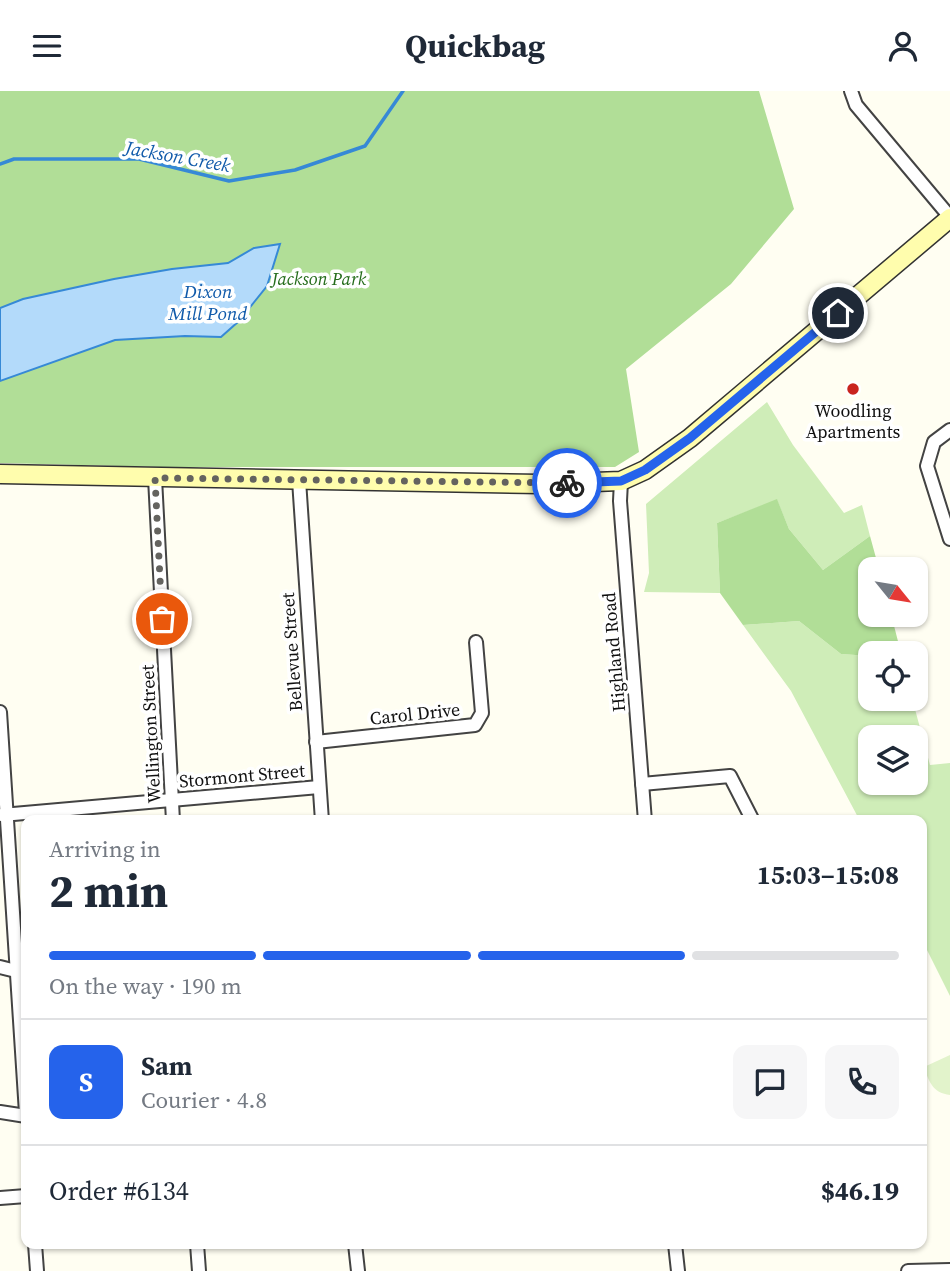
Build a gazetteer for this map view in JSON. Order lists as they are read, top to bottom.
{
  "streets": {
    "street": [
      "Bellevue Street",
      "Highland Road",
      "Carol Drive",
      "Wellington Street",
      "Stormont Street"
    ]
  },
  "crossings": [
    ["Bellevue Street", "Carol Drive"],
    ["Bellevue Street", "Stormont Street"],
    ["Wellington Street", "Stormont Street"]
  ],
  "water": ["Jackson Creek", "Dixon Mill Pond"],
  "parks": ["Jackson Park"],
  "places": ["Woodling Apartments"],
  "north": "bottom right",
  "page": {
    "header": "Quickbag",
    "heading": ["2 min", "Arriving in", "15:03–15:08"],
    "panel": [
      "Sam",
      "Courier · 4.8",
      "Order #6134",
      "$46.19"
    ],
    "bar": "On the way · 190 m",
    "round": "S"
  }
}
